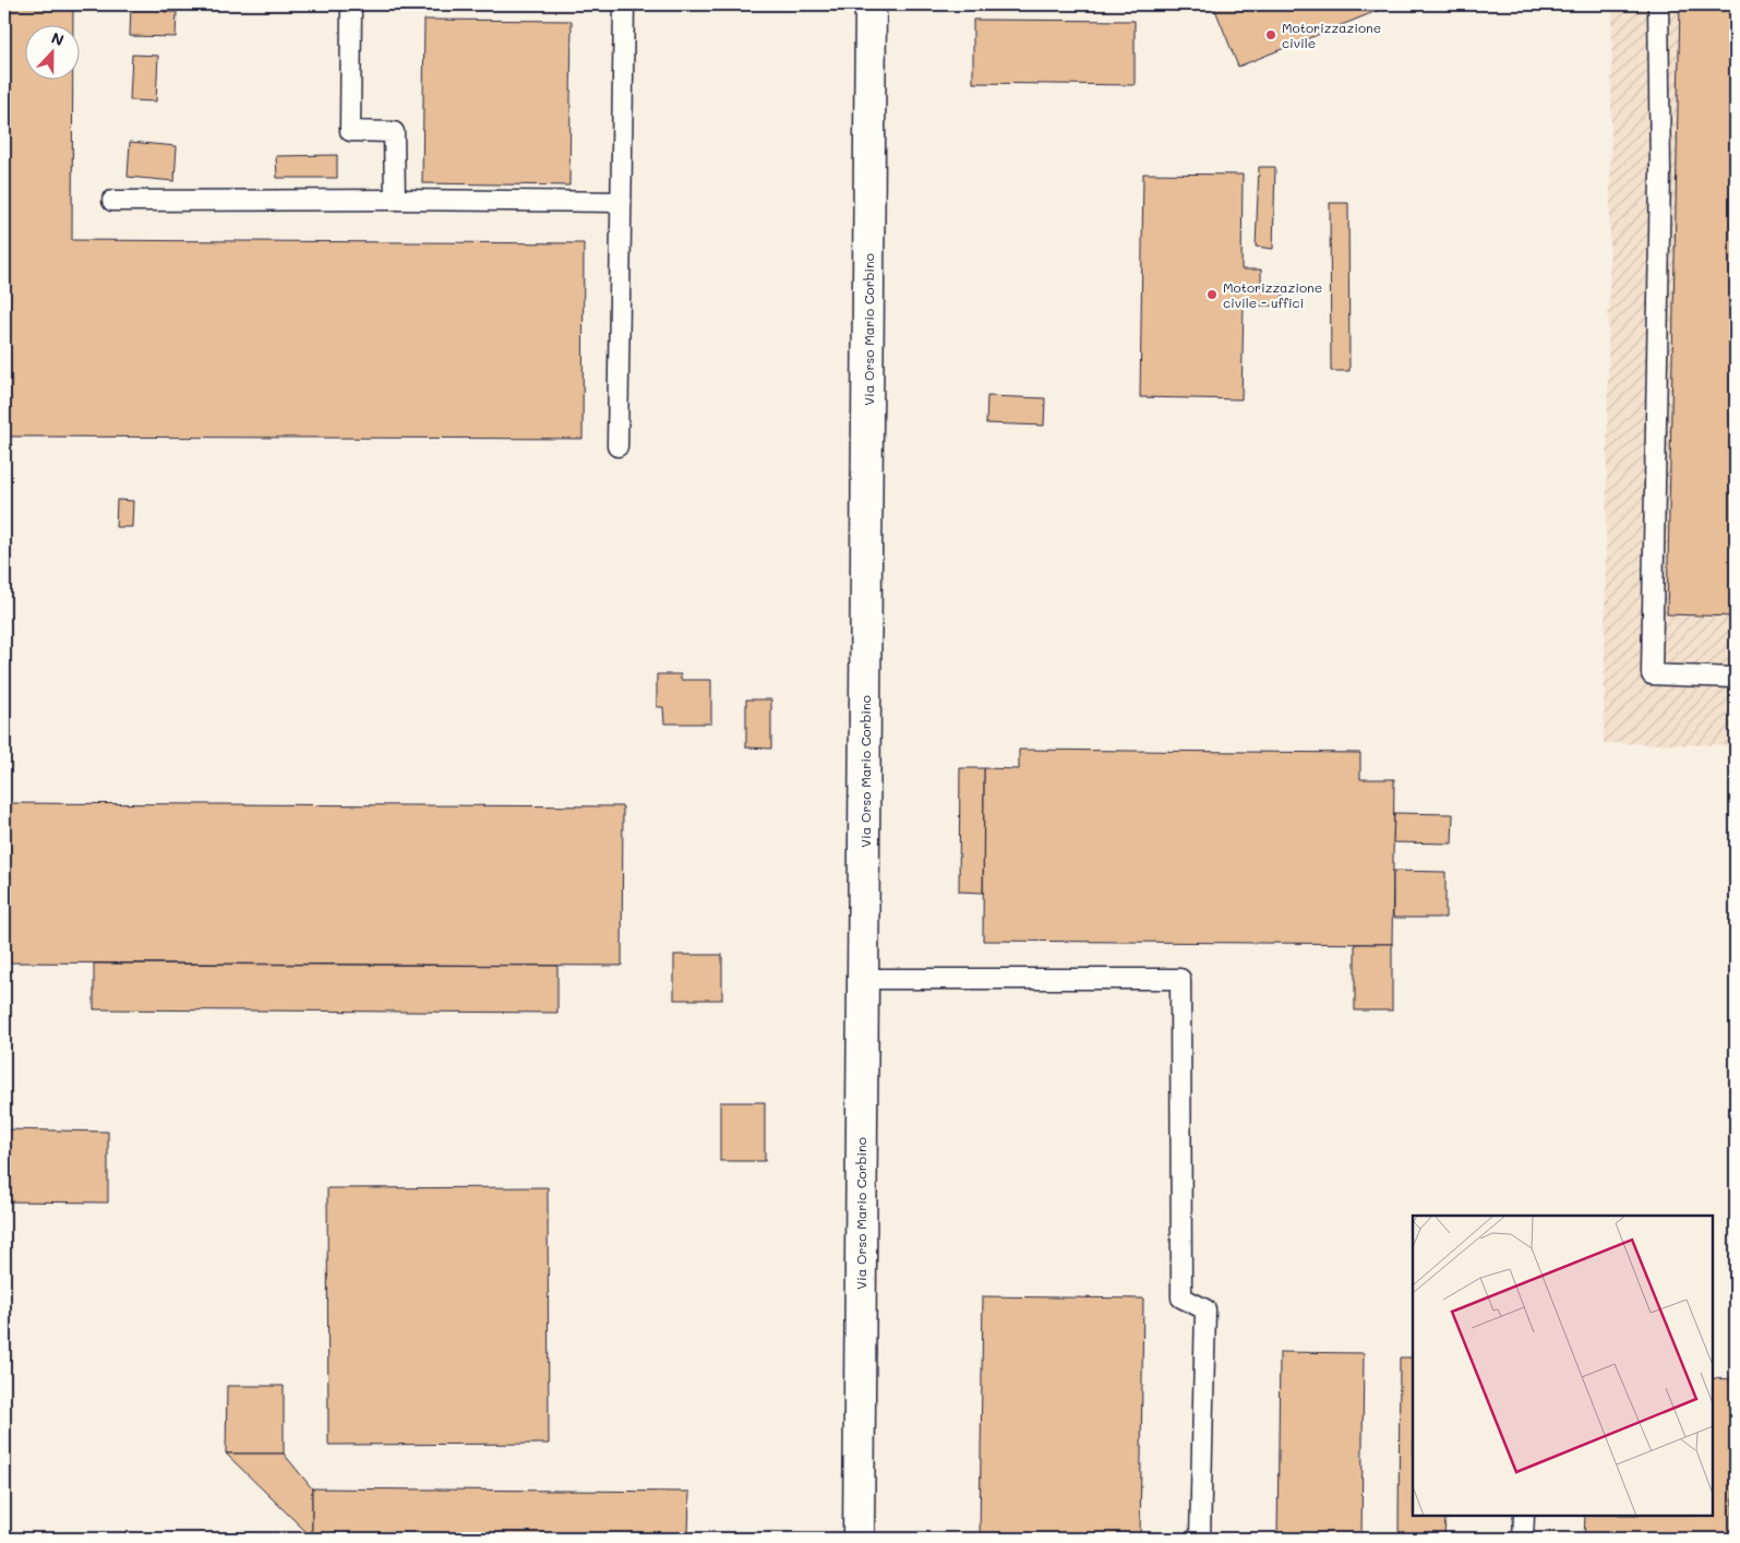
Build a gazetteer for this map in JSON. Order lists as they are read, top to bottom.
{
  "streets": {
    "street": ["Via Orso Mario Corbino"]
  },
  "places": ["Motorizzazione civile", "Motorizzazione civile - uffici"],
  "north": "top"
}
